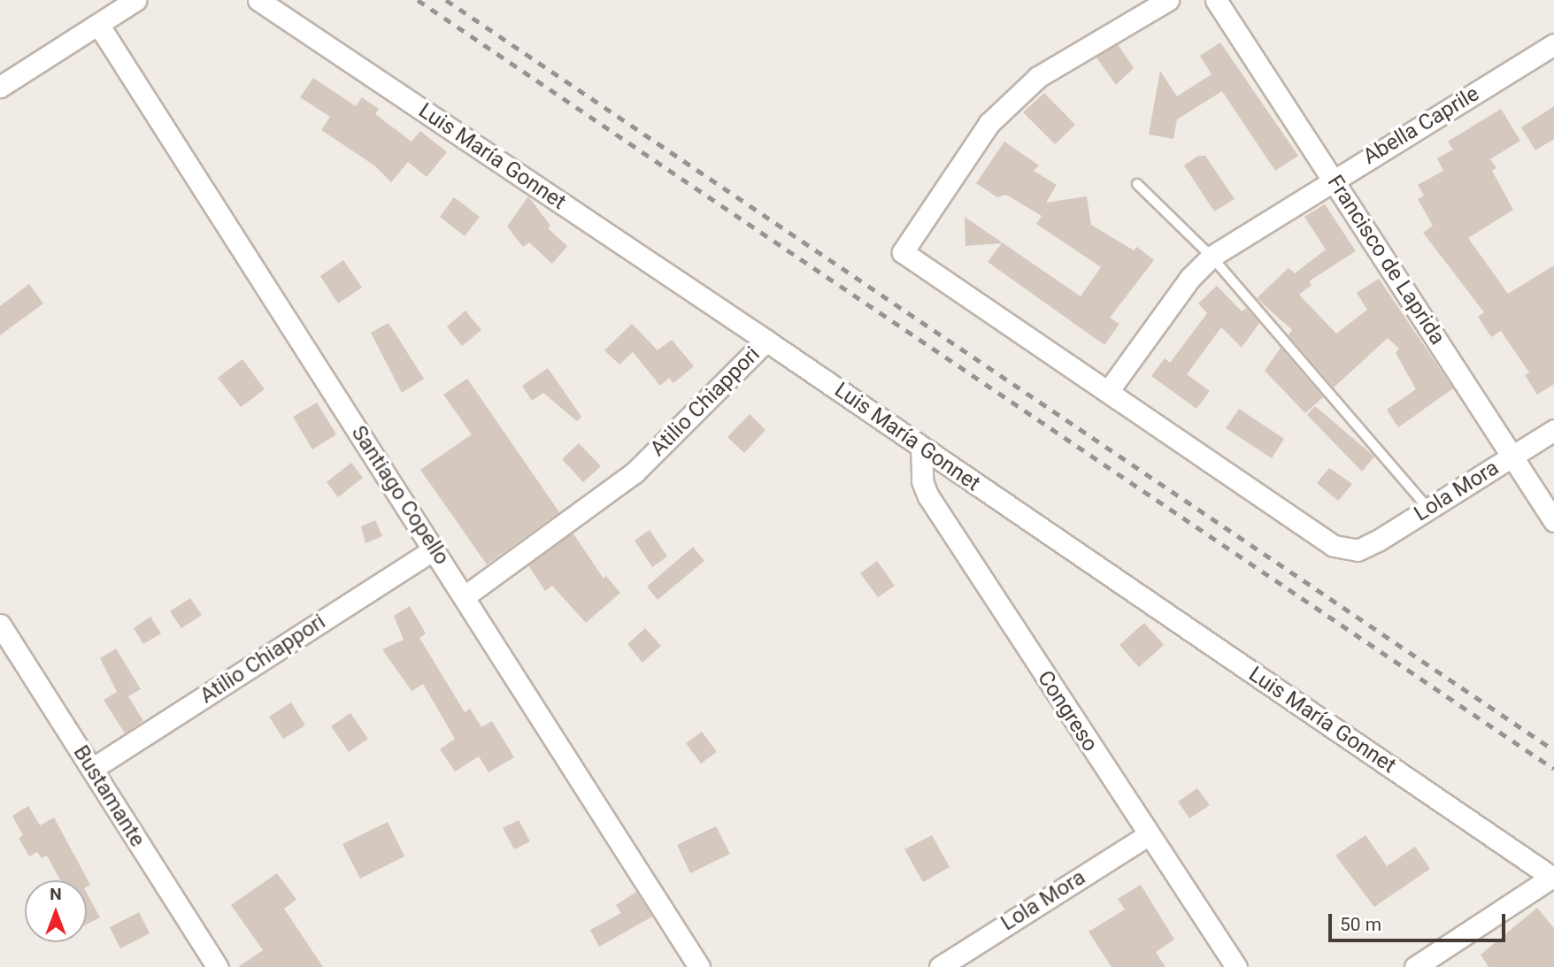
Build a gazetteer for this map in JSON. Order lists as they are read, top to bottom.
{
  "streets": {
    "street": [
      "Abella Caprile",
      "Luis María Gonnet",
      "Francisco de Laprida",
      "Atilio Chiappori",
      "Lola Mora",
      "Santiago Copello",
      "Congreso",
      "Bustamante"
    ]
  },
  "crossings": [
    ["Abella Caprile", "Francisco de Laprida"],
    ["Abella Caprile", "Lola Mora"],
    ["Luis María Gonnet", "Atilio Chiappori"],
    ["Luis María Gonnet", "Congreso"],
    ["Francisco de Laprida", "Lola Mora"],
    ["Atilio Chiappori", "Santiago Copello"],
    ["Atilio Chiappori", "Bustamante"],
    ["Lola Mora", "Congreso"]
  ],
  "scale_bar": "50 m",
  "north": "top"
}
